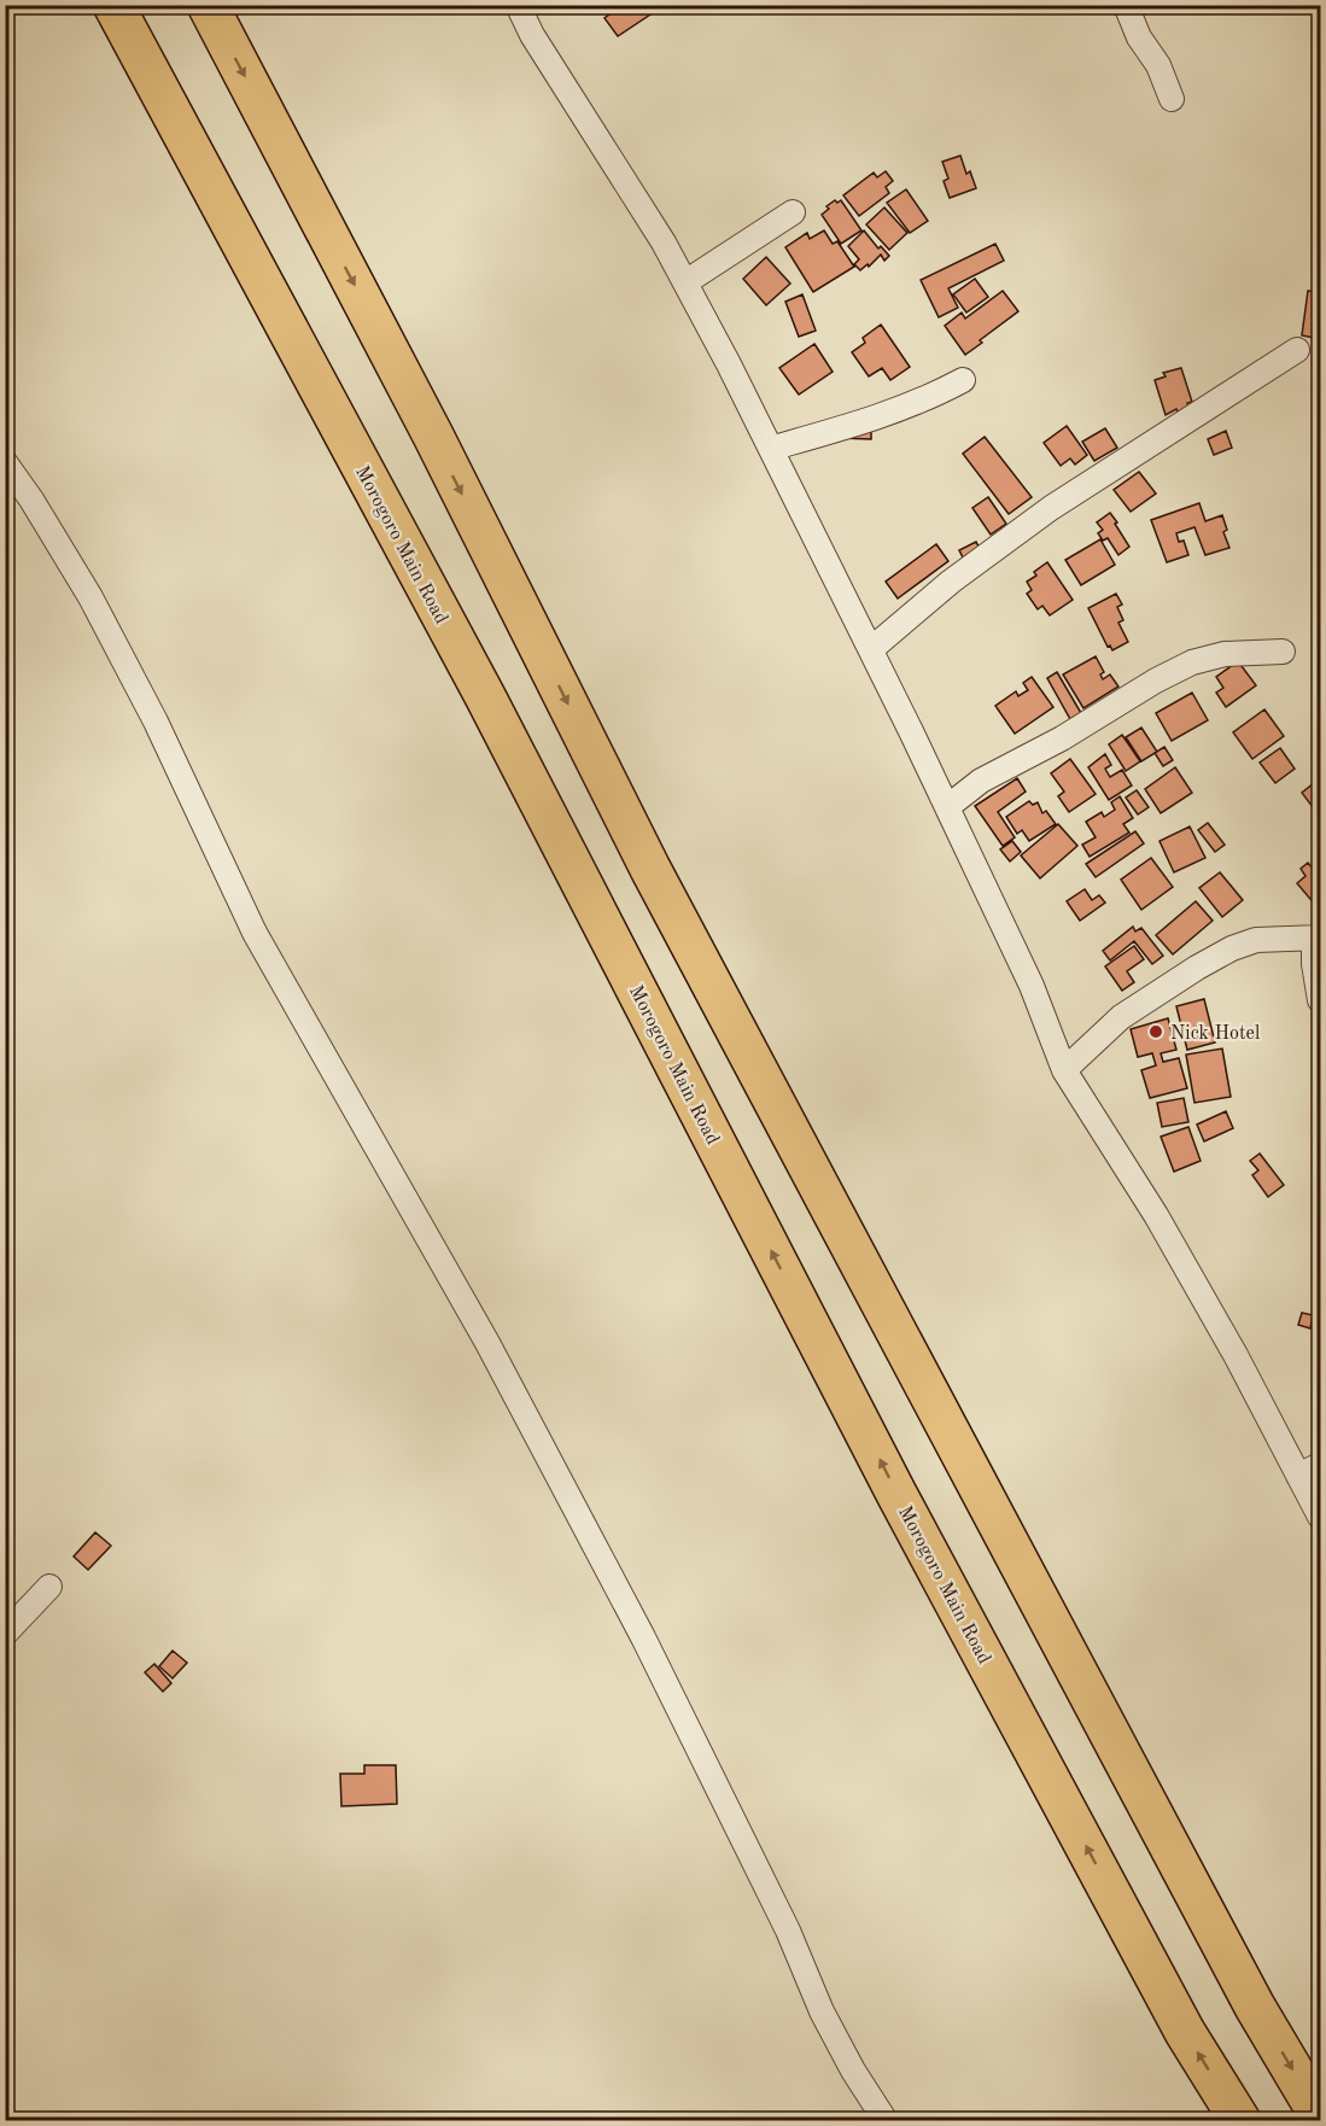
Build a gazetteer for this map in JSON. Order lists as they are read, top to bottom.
{
  "streets": {
    "highway": ["Morogoro Main Road"]
  },
  "places": ["Nick Hotel"]
}
